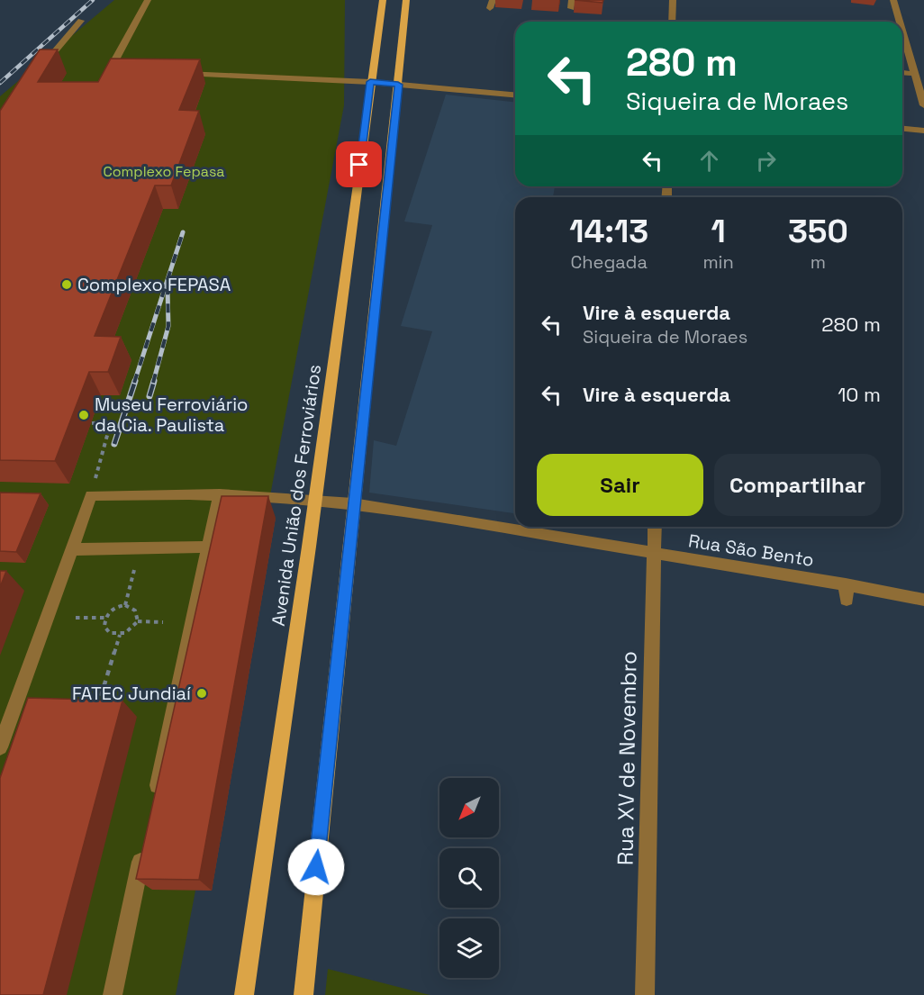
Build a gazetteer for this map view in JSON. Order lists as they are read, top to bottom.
{
  "streets": {
    "main road": ["Avenida União dos Ferroviários"],
    "street": ["Rua São Bento", "Rua XV de Novembro"]
  },
  "crossings": [
    ["Avenida União dos Ferroviários", "Rua São Bento"],
    ["Rua São Bento", "Rua XV de Novembro"]
  ],
  "parks": ["Complexo Fepasa"],
  "places": ["Complexo FEPASA", "Museu Ferroviário da Cia. Paulista", "FATEC Jundiaí"],
  "north": "bottom left",
  "page": {
    "turn": ["280 m", "Siqueira de Moraes"],
    "eta": [
      "14:13",
      "Chegada",
      "1",
      "min",
      "350",
      "m"
    ],
    "list": [
      {
        "name": "Vire à esquerda",
        "note": "Siqueira de Moraes",
        "value": "280 m"
      },
      {
        "name": "Vire à esquerda",
        "value": "10 m"
      }
    ],
    "buttons": ["Sair", "Compartilhar"]
  }
}
